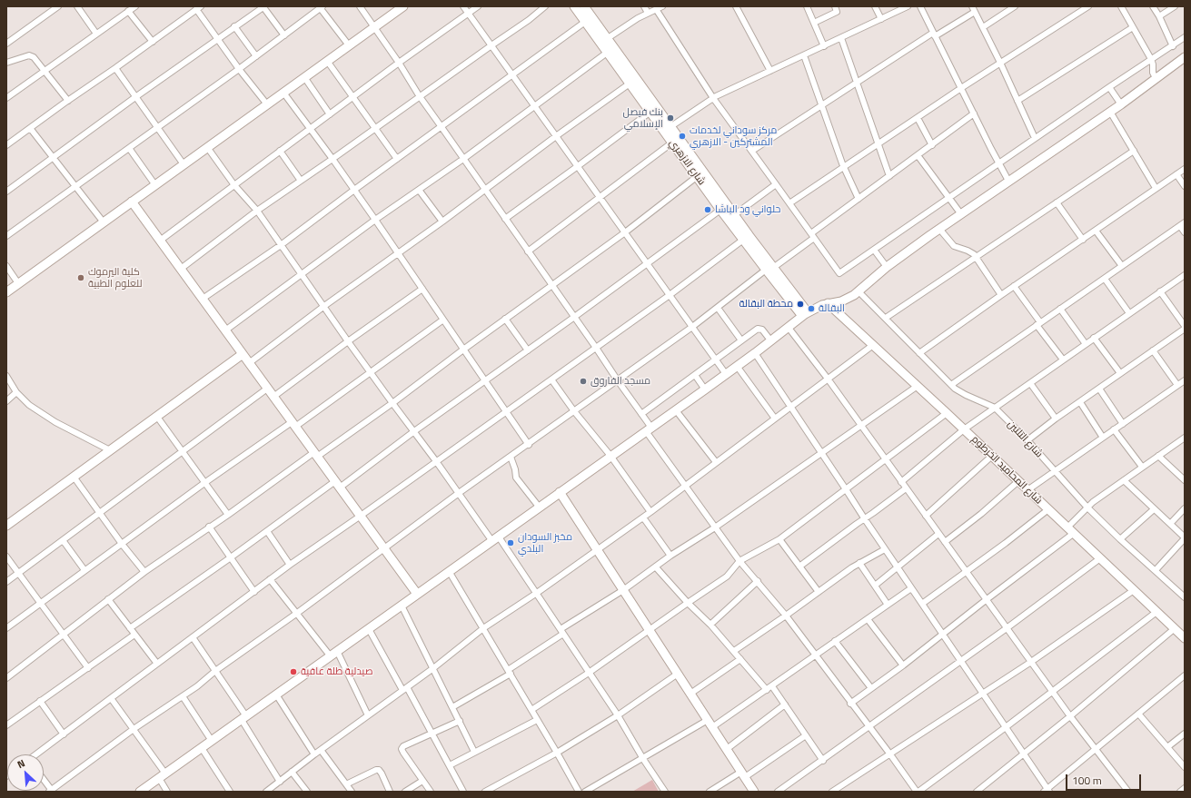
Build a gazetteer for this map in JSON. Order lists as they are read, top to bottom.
{
  "streets": {
    "street": ["شارع الازهري", "شارع التلتين", "شارع المحاميد الخرطوم"]
  },
  "places": [
    "بنك فيصل الإسلامي",
    "مركز سوداني لخدمات المشتركين - الازهري",
    "حلواني ود الباشا",
    "كلية اليرموك للعلوم الطبية",
    "محطة البقالة",
    "البقالة",
    "مسجد الفاروق",
    "مخبز السودان البلدي",
    "صيدلية طلة عافية"
  ],
  "scale_bar": "100 m",
  "north": "top left"
}
